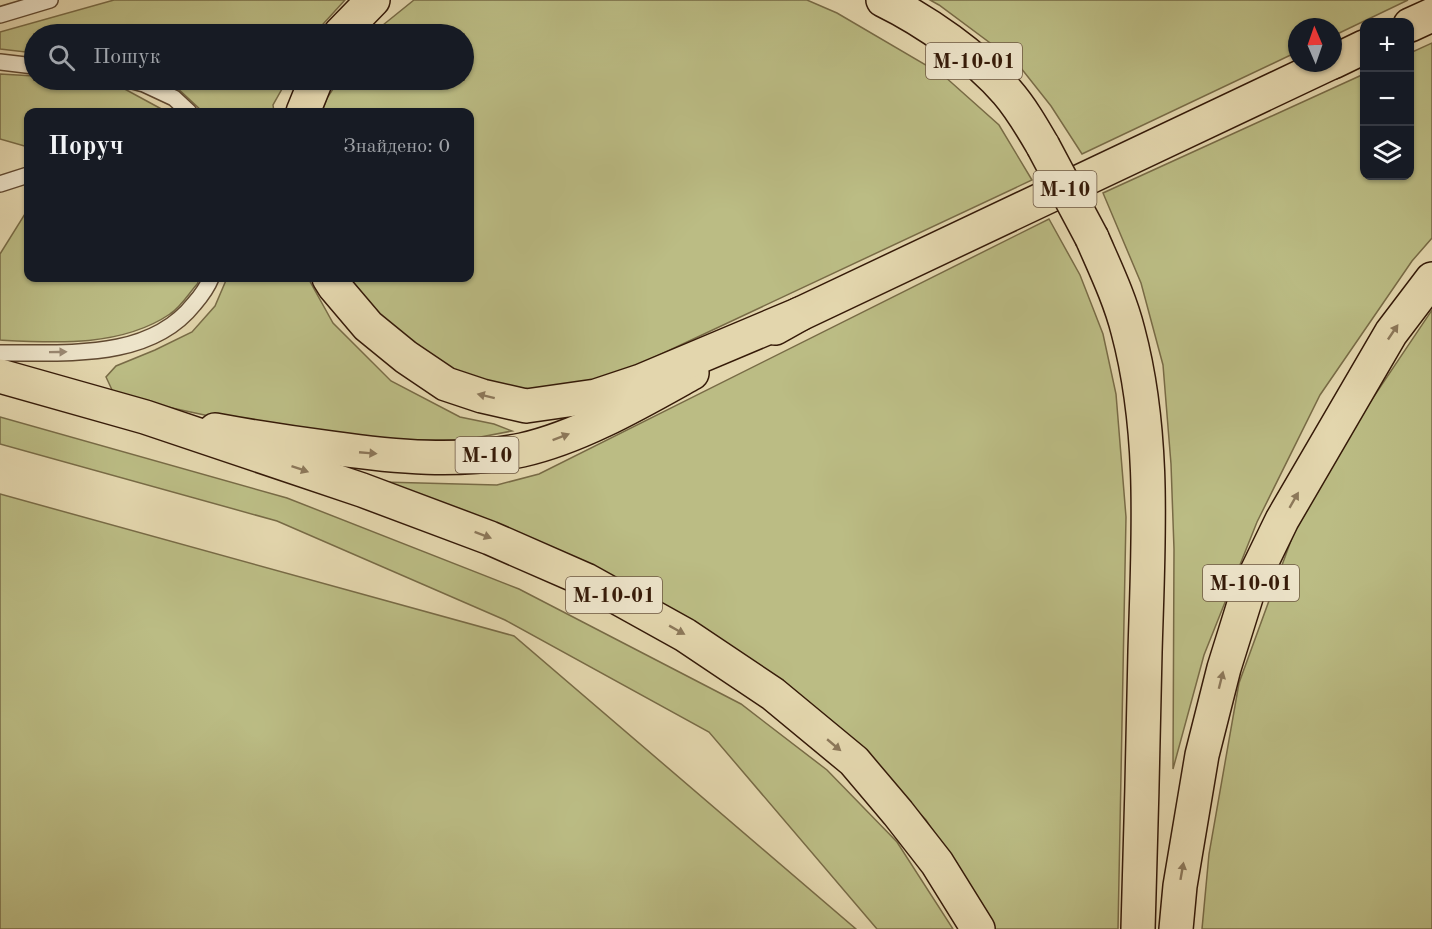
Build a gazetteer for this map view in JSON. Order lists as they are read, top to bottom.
{
  "streets": {
    "main road": ["М-10-01", "М-10"]
  },
  "crossings": [
    ["М-10-01", "М-10"]
  ],
  "north": "top",
  "page": {
    "map_buttons": ["+", "−"],
    "search": "Пошук",
    "heading": ["Поруч", "Знайдено: 0"]
  }
}
